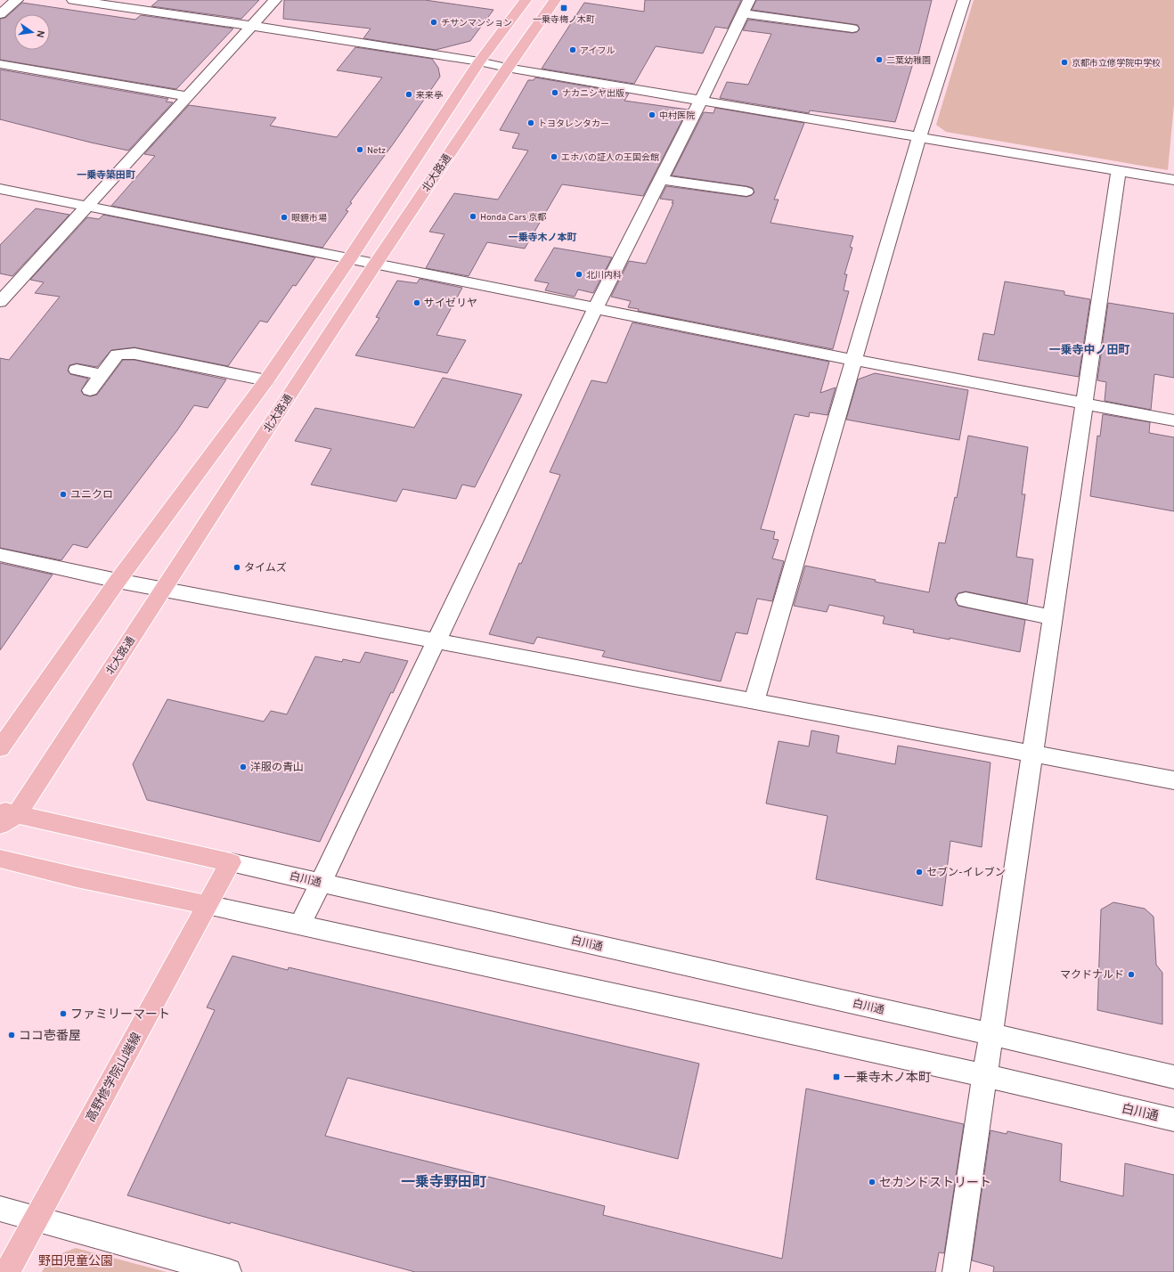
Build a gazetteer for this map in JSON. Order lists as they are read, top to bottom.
{
  "streets": {
    "main road": ["北大路通", "白川通", "高野修学院山端線"]
  },
  "crossings": [
    ["北大路通", "白川通"],
    ["白川通", "高野修学院山端線"]
  ],
  "districts": [
    "一乗寺築田町",
    "一乗寺木ノ本町",
    "一乗寺中ノ田町",
    "一乗寺野田町"
  ],
  "parks": ["野田児童公園"],
  "places": {
    "transit": ["一乗寺梅ノ木町", "一乗寺木ノ本町"],
    "other": [
      "チサンマンション",
      "アイフル",
      "二葉幼稚園",
      "京都市立修学院中学校",
      "ナカニシヤ出版",
      "来来亭",
      "中村医院",
      "トヨタレンタカー",
      "Netz",
      "エホバの証人の王国会館",
      "Honda Cars 京都",
      "眼鏡市場",
      "北川内科",
      "サイゼリヤ",
      "ユニクロ",
      "タイムズ",
      "洋服の青山",
      "セブン-イレブン",
      "マクドナルド",
      "ファミリーマート",
      "ココ壱番屋",
      "セカンドストリート"
    ]
  },
  "north": "right"
}
